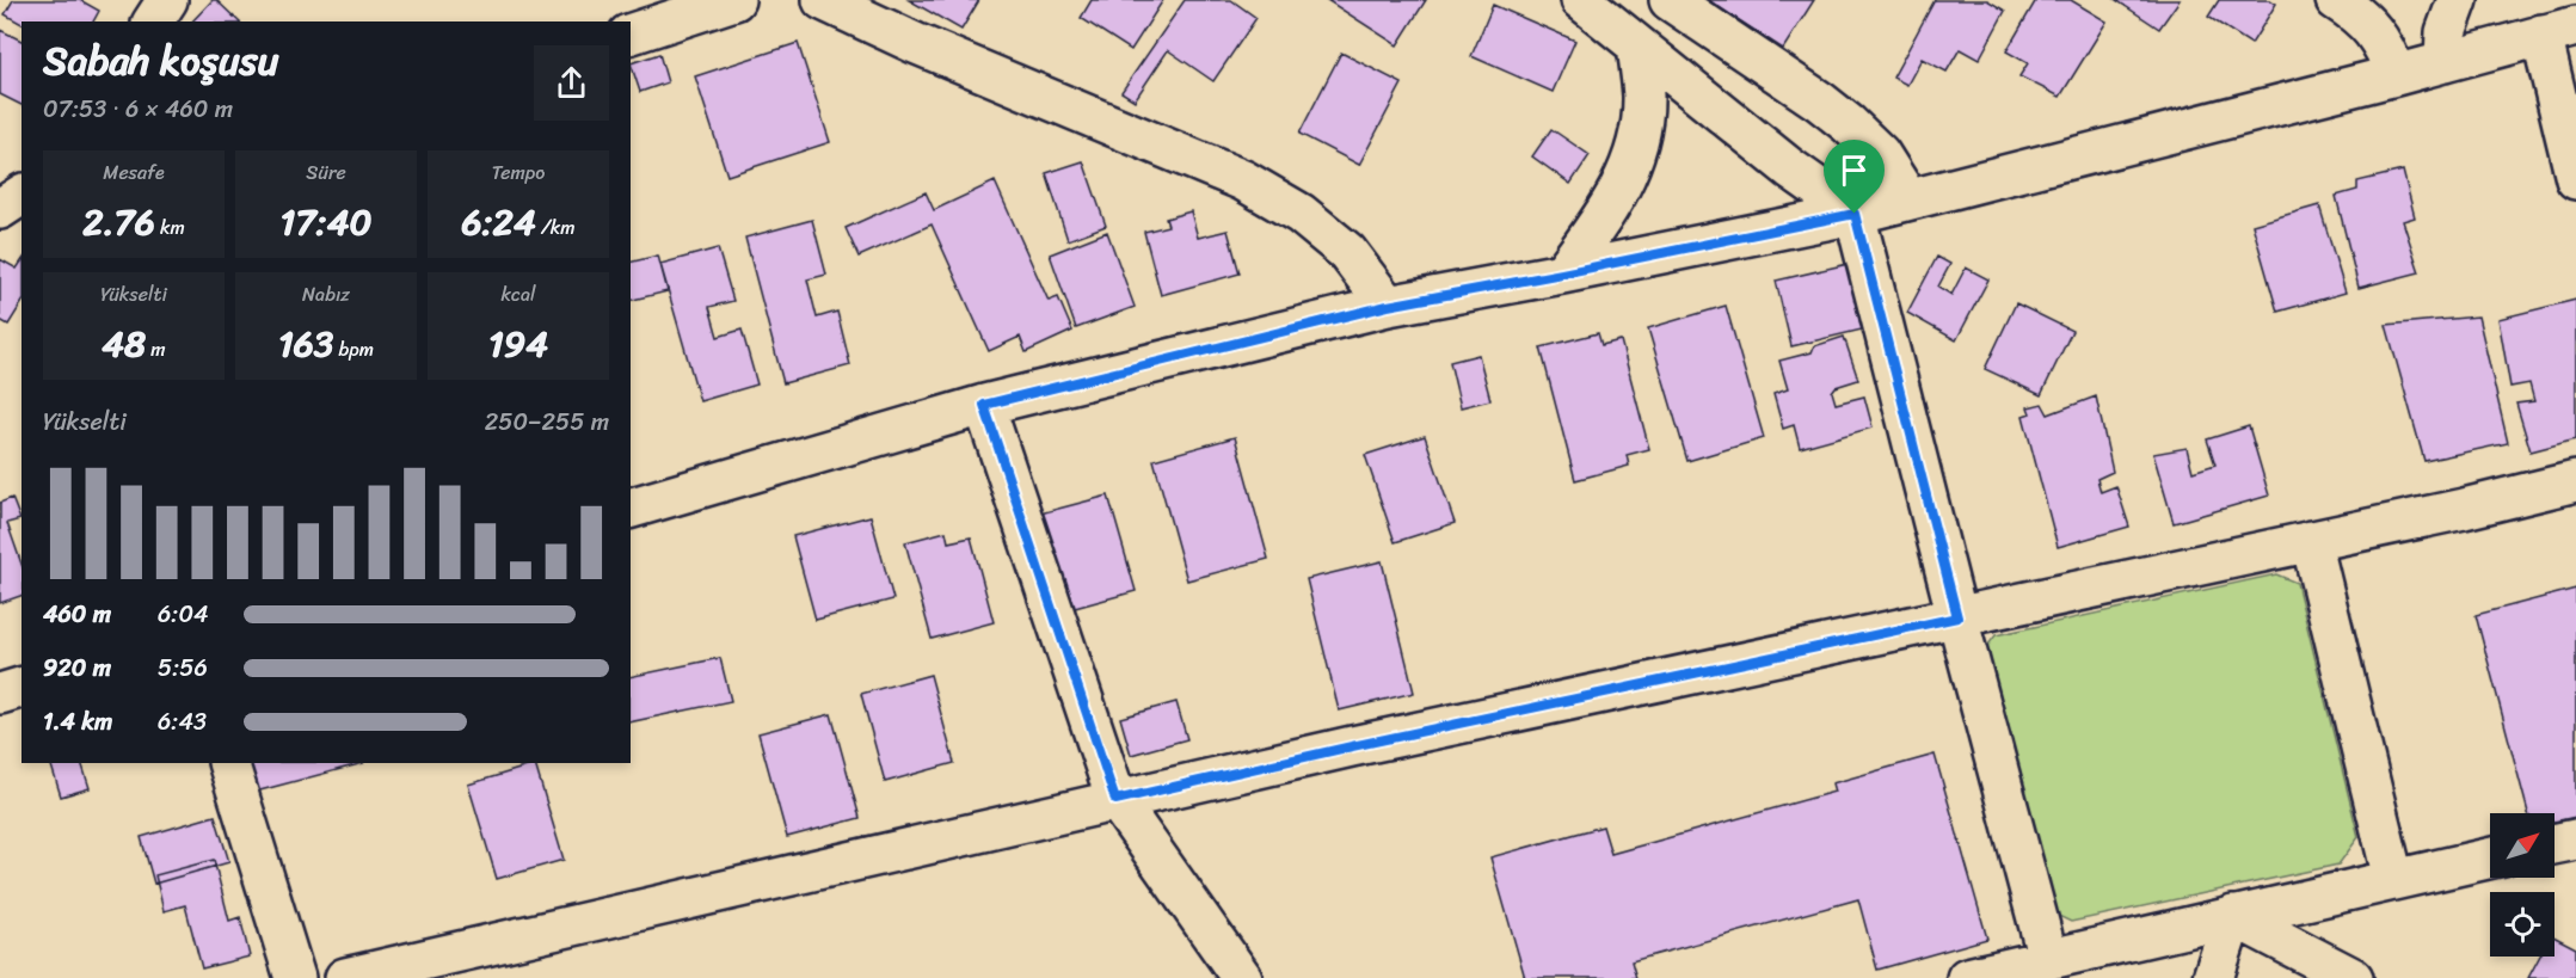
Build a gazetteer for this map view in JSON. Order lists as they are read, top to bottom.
{
  "north": "top right",
  "page": {
    "heading": ["Sabah koşusu", "07:53 · 6 × 460 m"],
    "stats": [
      ["Mesafe", "2.76 km"],
      ["Süre", "17:40"],
      ["Tempo", "6:24 /km"],
      ["Yükselti", "48 m"],
      ["Nabız", "163 bpm"],
      ["kcal", "194"]
    ],
    "chart": ["Yükselti", "250–255 m"],
    "list": [
      {
        "name": "460 m",
        "note": "6:04"
      },
      {
        "name": "920 m",
        "note": "5:56"
      },
      {
        "name": "1.4 km",
        "note": "6:43"
      }
    ]
  }
}
